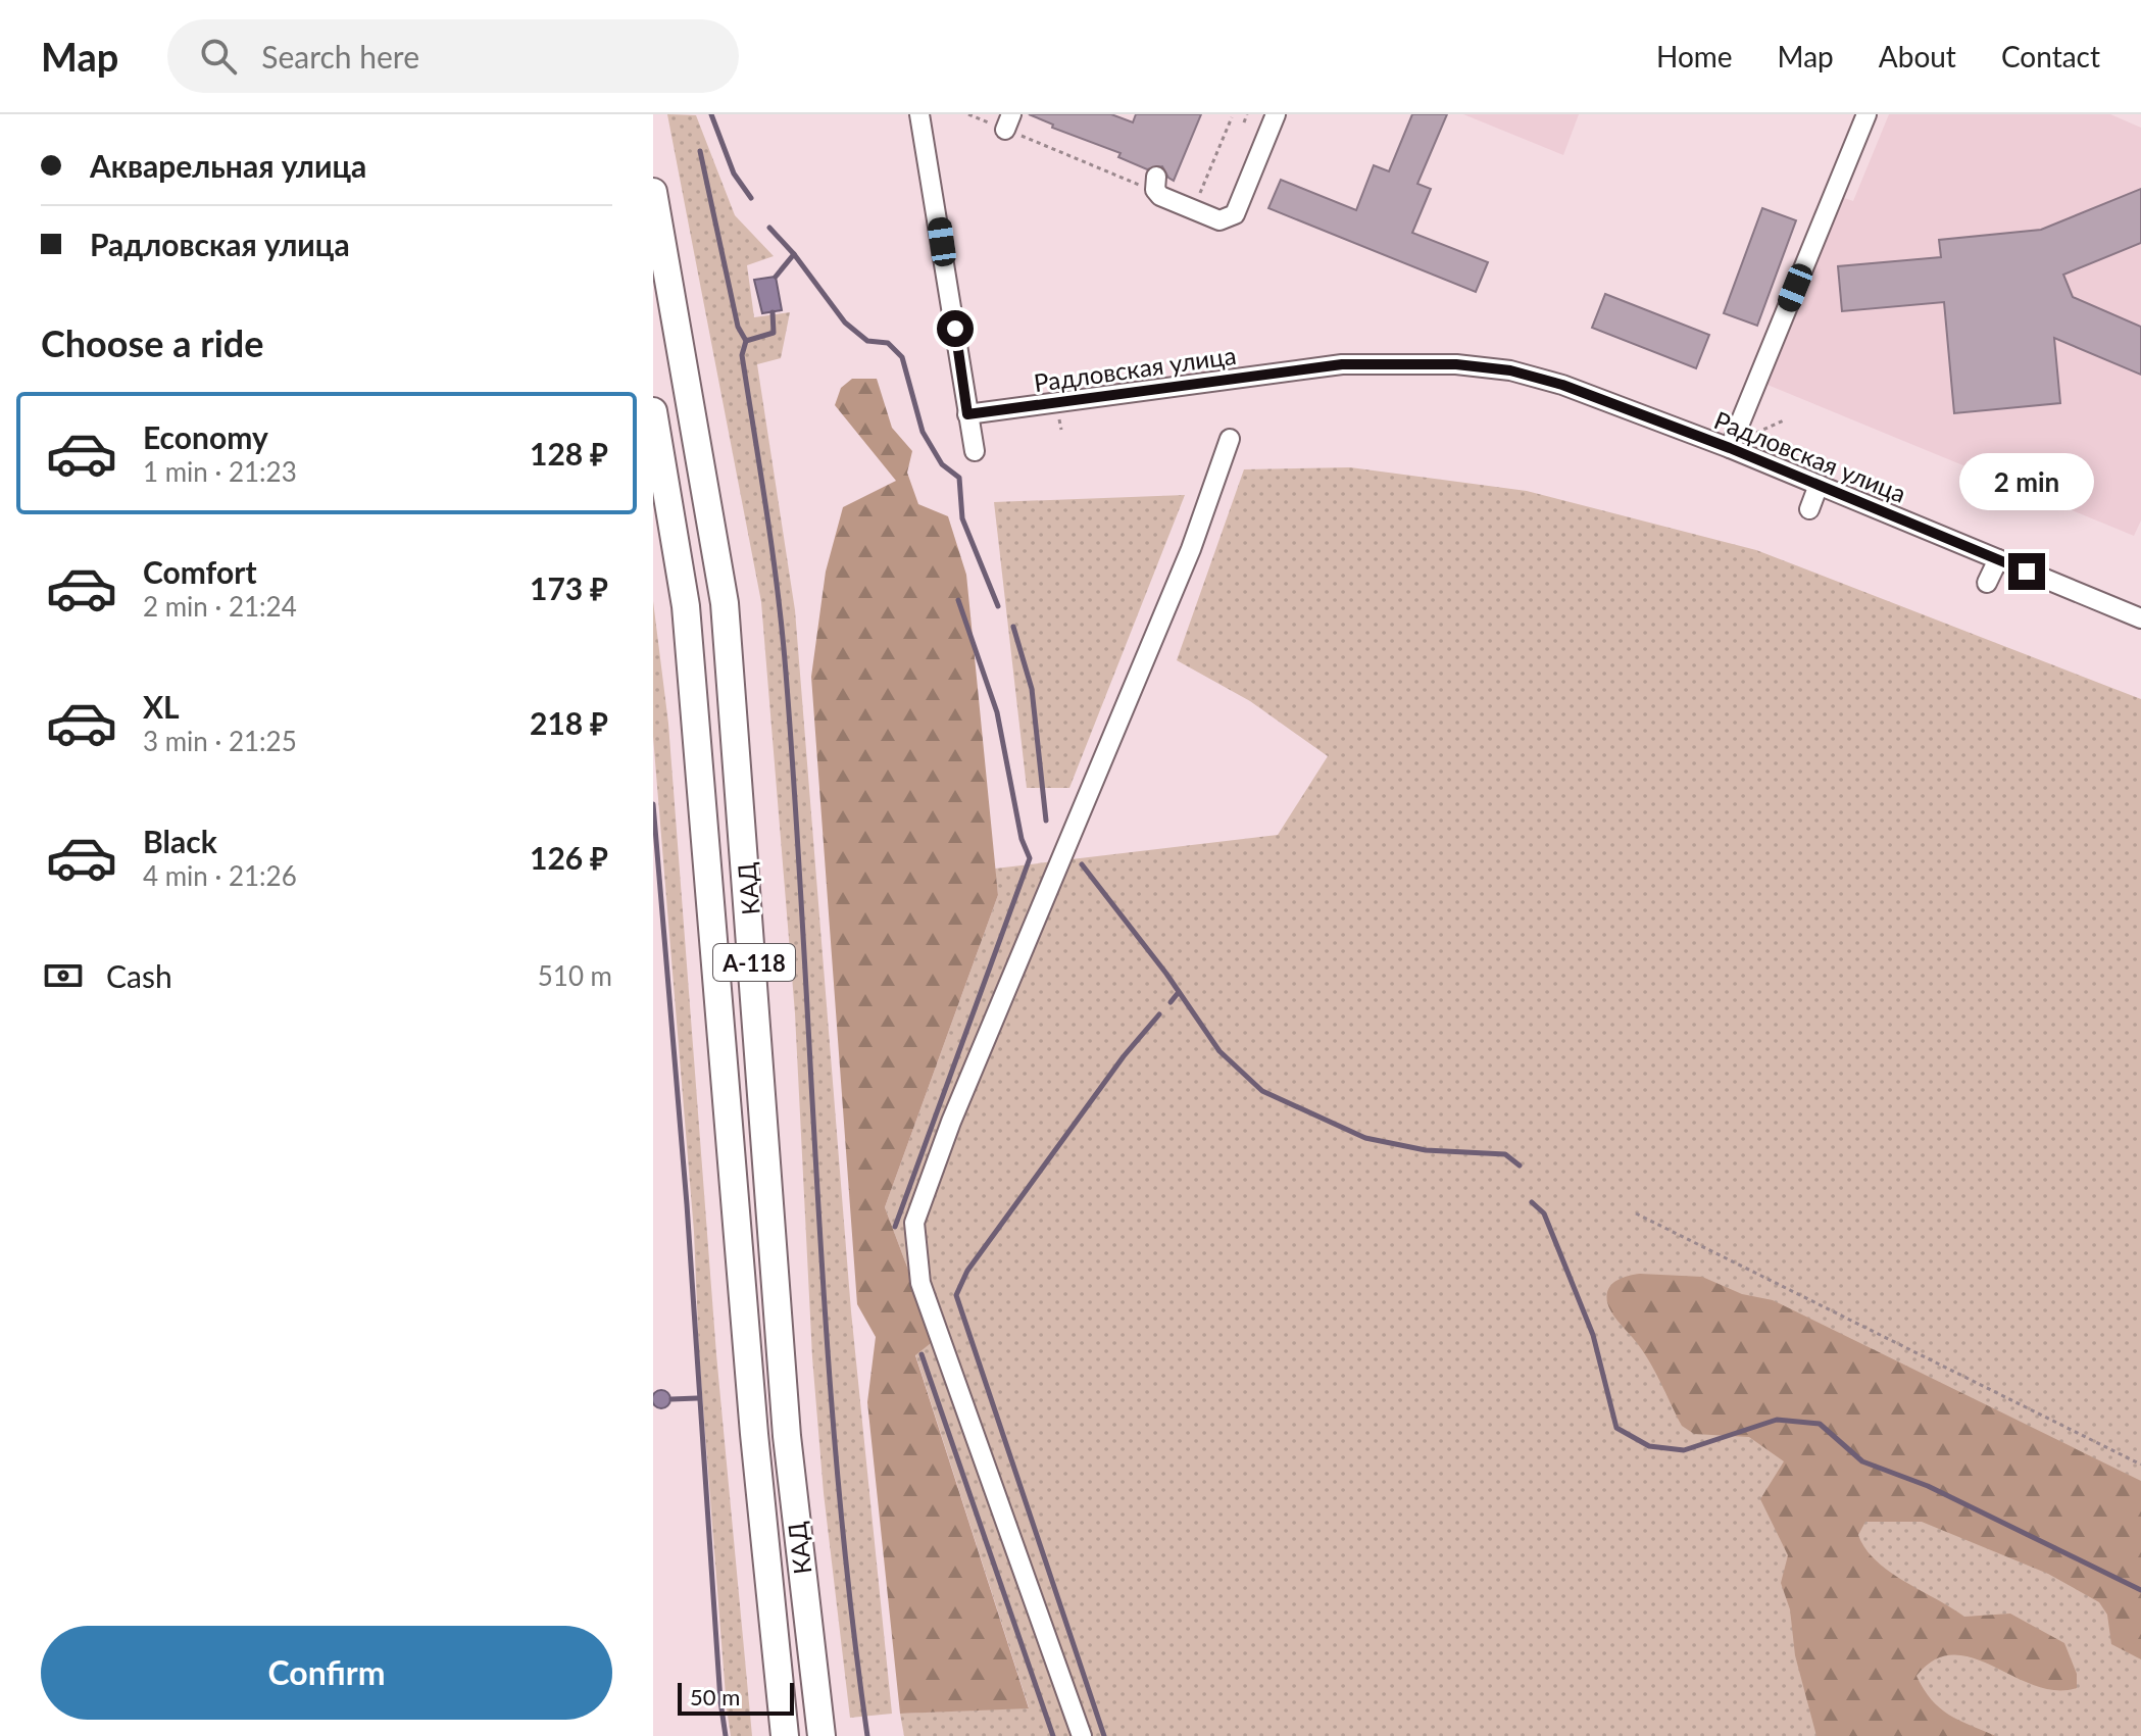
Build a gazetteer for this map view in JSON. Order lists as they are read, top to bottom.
{
  "streets": {
    "highway": ["КАД", "А-118"],
    "street": ["Радловская улица"]
  },
  "scale_bar": "50 m",
  "page": {
    "header": "Map",
    "search": "Search here",
    "nav": [
      "Home",
      "Map",
      "About",
      "Contact"
    ],
    "banner": ["Акварельная улица", "Радловская улица"],
    "heading": "Choose a ride",
    "list": [
      {
        "name": "Economy",
        "note": "1 min · 21:23",
        "value": "128 ₽"
      },
      {
        "name": "Comfort",
        "note": "2 min · 21:24",
        "value": "173 ₽"
      },
      {
        "name": "XL",
        "note": "3 min · 21:25",
        "value": "218 ₽"
      },
      {
        "name": "Black",
        "note": "4 min · 21:26",
        "value": "126 ₽"
      }
    ],
    "bubble": "2 min",
    "pay": ["Cash", "510 m"],
    "buttons": "Confirm",
    "scale": "50 m"
  }
}
